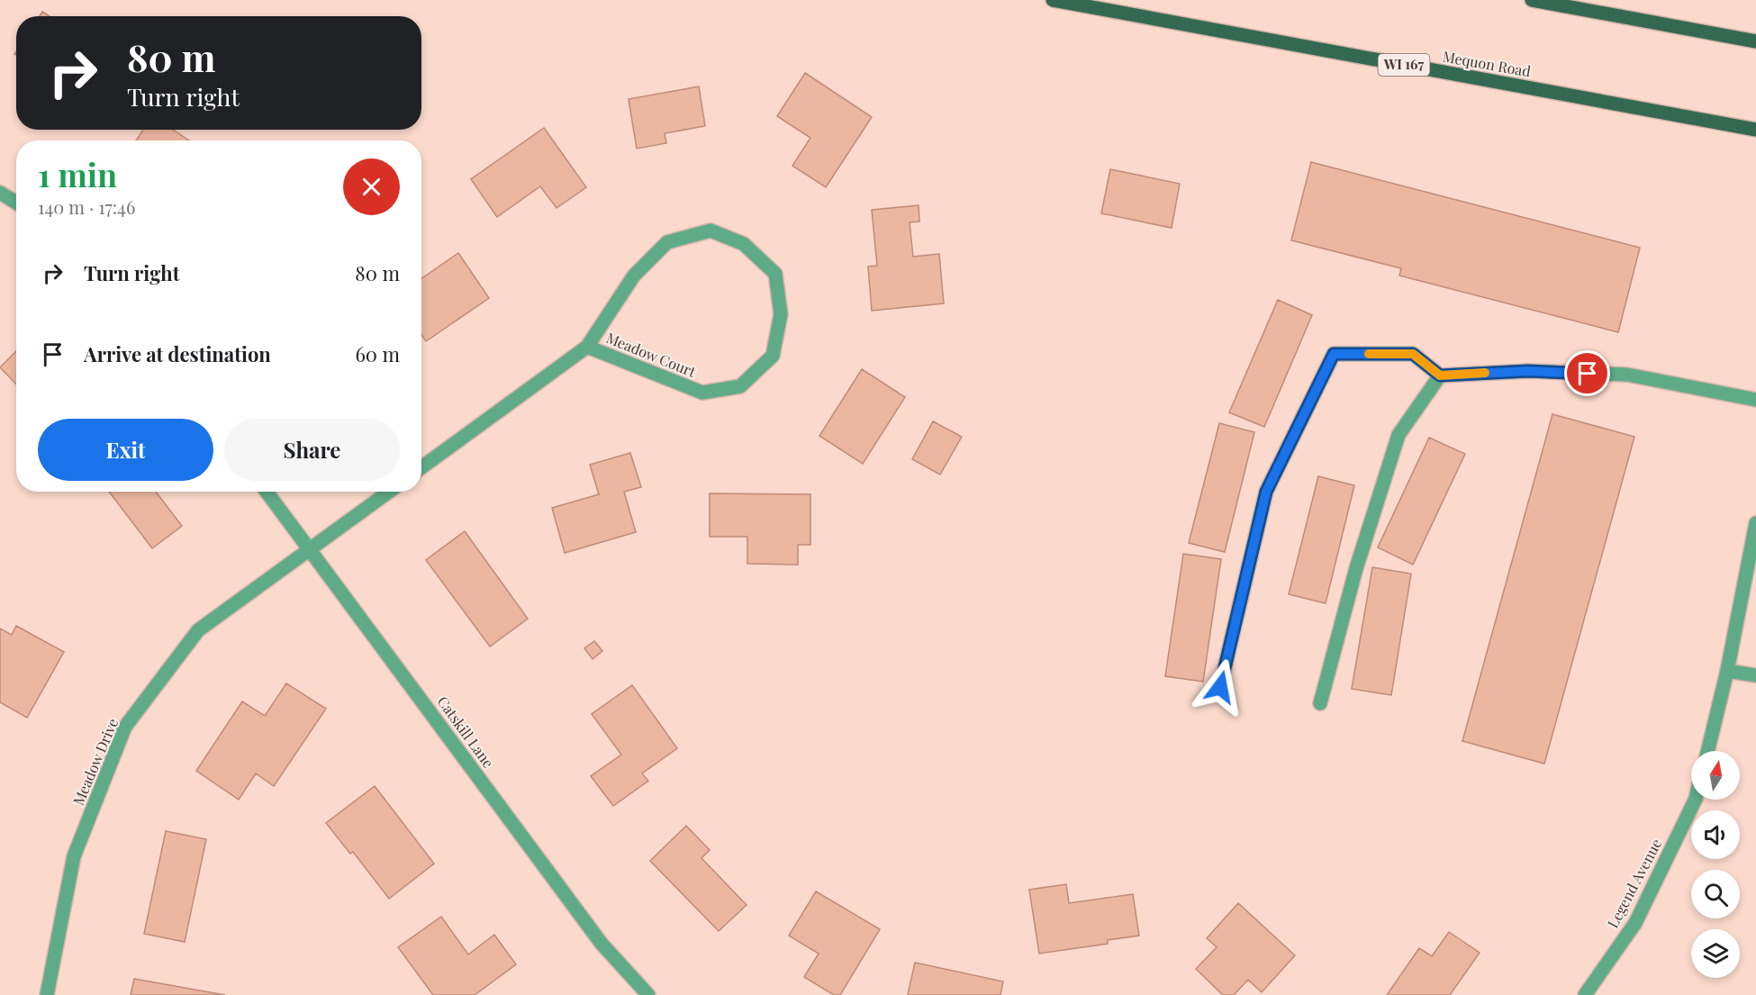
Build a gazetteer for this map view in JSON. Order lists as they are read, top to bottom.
{
  "streets": {
    "main road": ["Mequon Road", "WI 167"],
    "street": [
      "Meadow Court",
      "Catskill Lane",
      "Meadow Drive",
      "Legend Avenue"
    ]
  },
  "crossings": [
    ["Catskill Lane", "Meadow Drive"]
  ],
  "north": "top",
  "page": {
    "turn": ["80 m", "Turn right"],
    "heading": ["1 min", "140 m · 17:46"],
    "list": [
      {
        "name": "Turn right",
        "value": "80 m"
      },
      {
        "name": "Arrive at destination",
        "value": "60 m"
      }
    ],
    "buttons": ["Exit", "Share"]
  }
}
